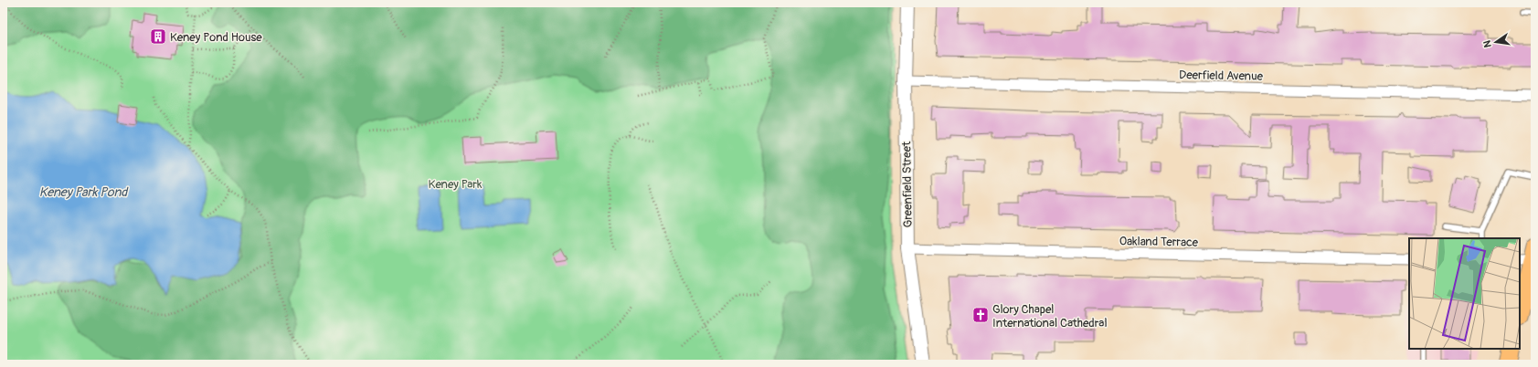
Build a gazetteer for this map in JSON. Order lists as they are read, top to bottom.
{
  "streets": {
    "street": ["Deerfield Avenue", "Greenfield Street", "Oakland Terrace"]
  },
  "crossings": [
    ["Deerfield Avenue", "Greenfield Street"],
    ["Greenfield Street", "Oakland Terrace"]
  ],
  "water": ["Keney Park Pond"],
  "parks": ["Keney Park"],
  "places": {
    "building": ["Keney Pond House"],
    "church": ["Glory Chapel International Cathedral"]
  },
  "north": "left"
}
